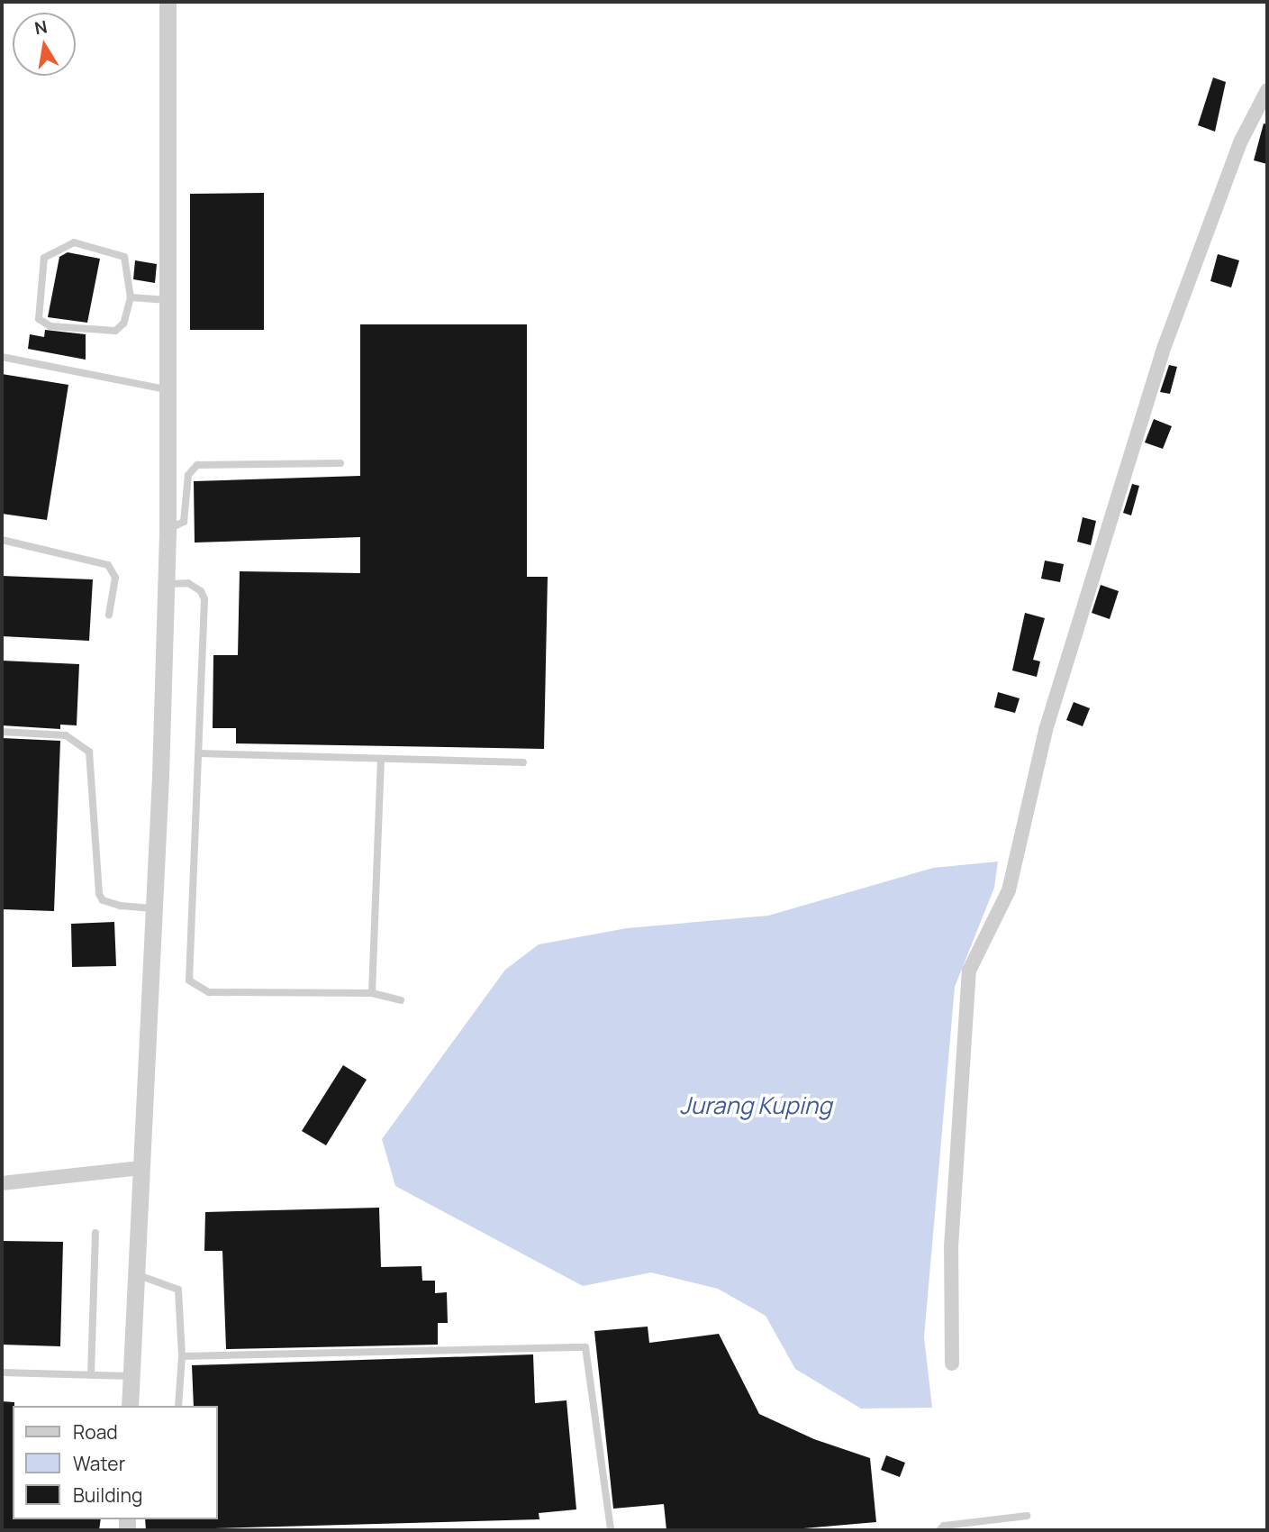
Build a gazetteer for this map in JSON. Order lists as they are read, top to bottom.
{
  "water": ["Jurang Kuping"],
  "legend": ["Road", "Water", "Building"],
  "north": "top"
}
